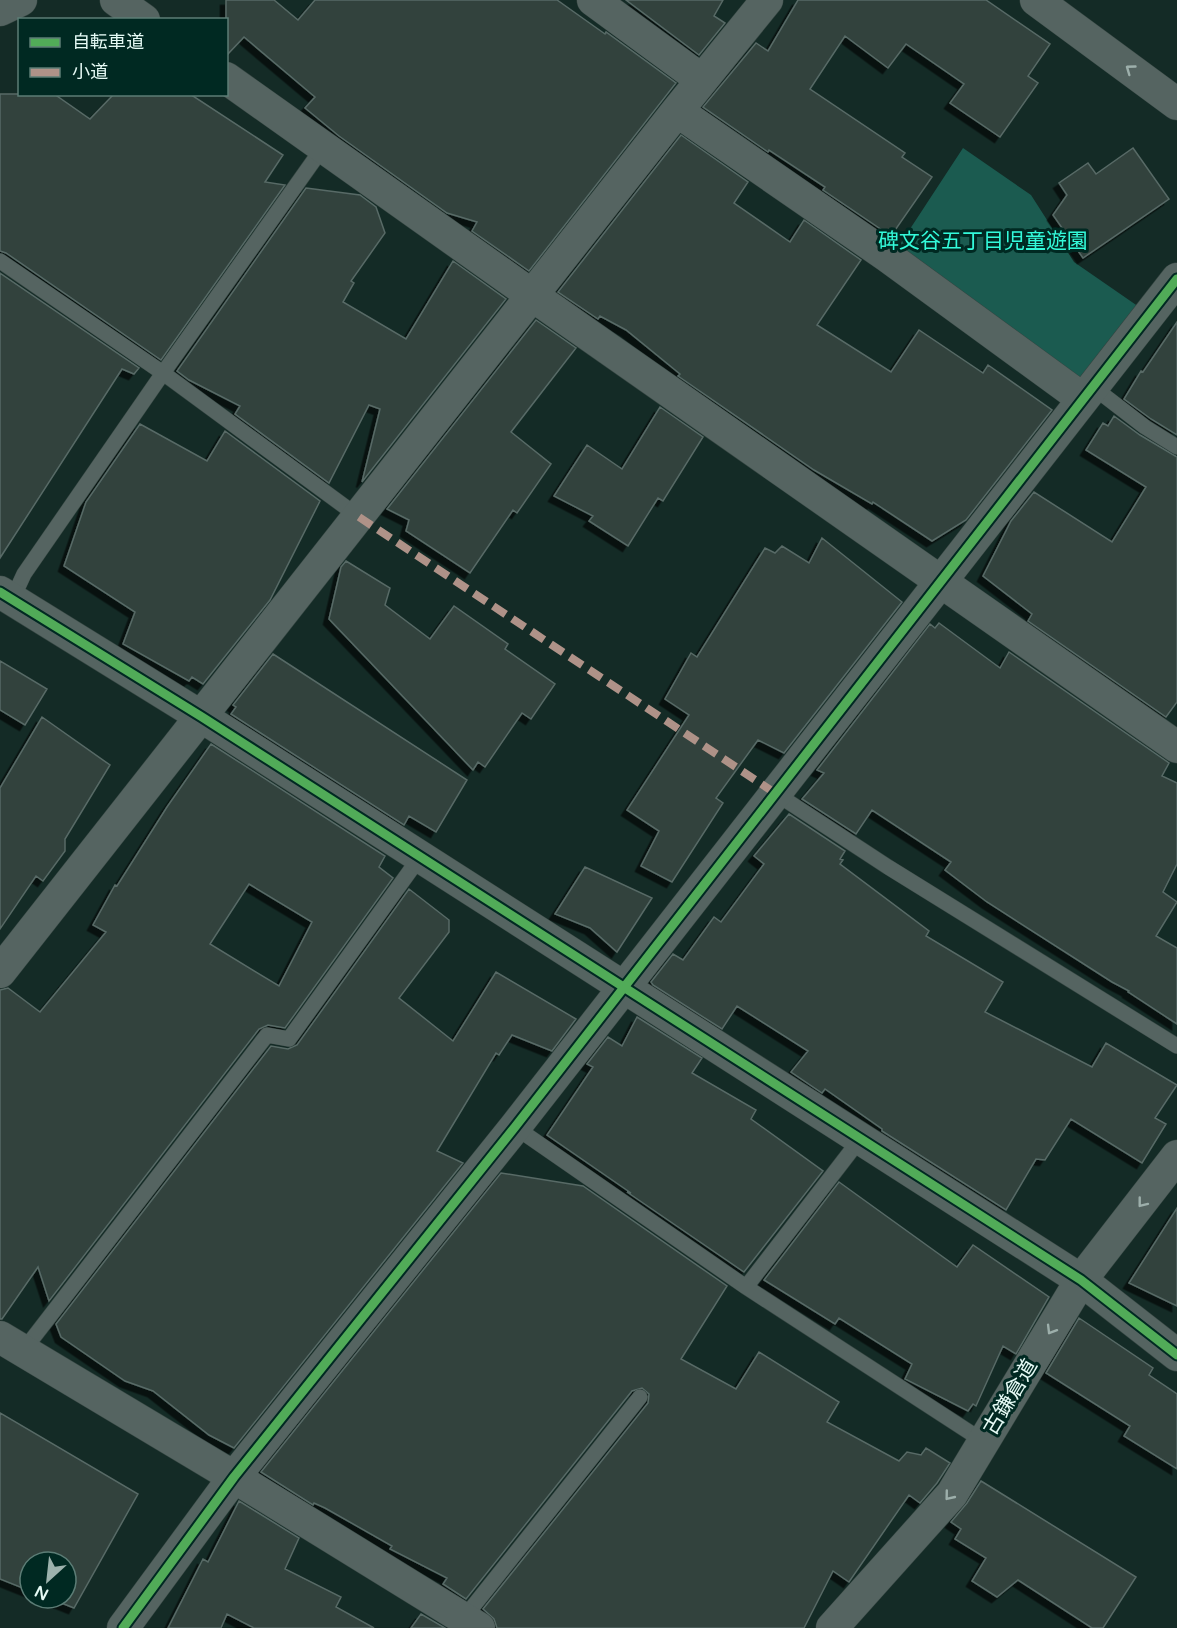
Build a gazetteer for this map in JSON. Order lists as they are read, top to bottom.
{
  "streets": {
    "street": ["古鎌倉道"]
  },
  "one_way": ["古鎌倉道"],
  "parks": ["碑文谷五丁目児童遊園"],
  "legend": ["自転車道", "小道"],
  "north": "bottom left"
}
